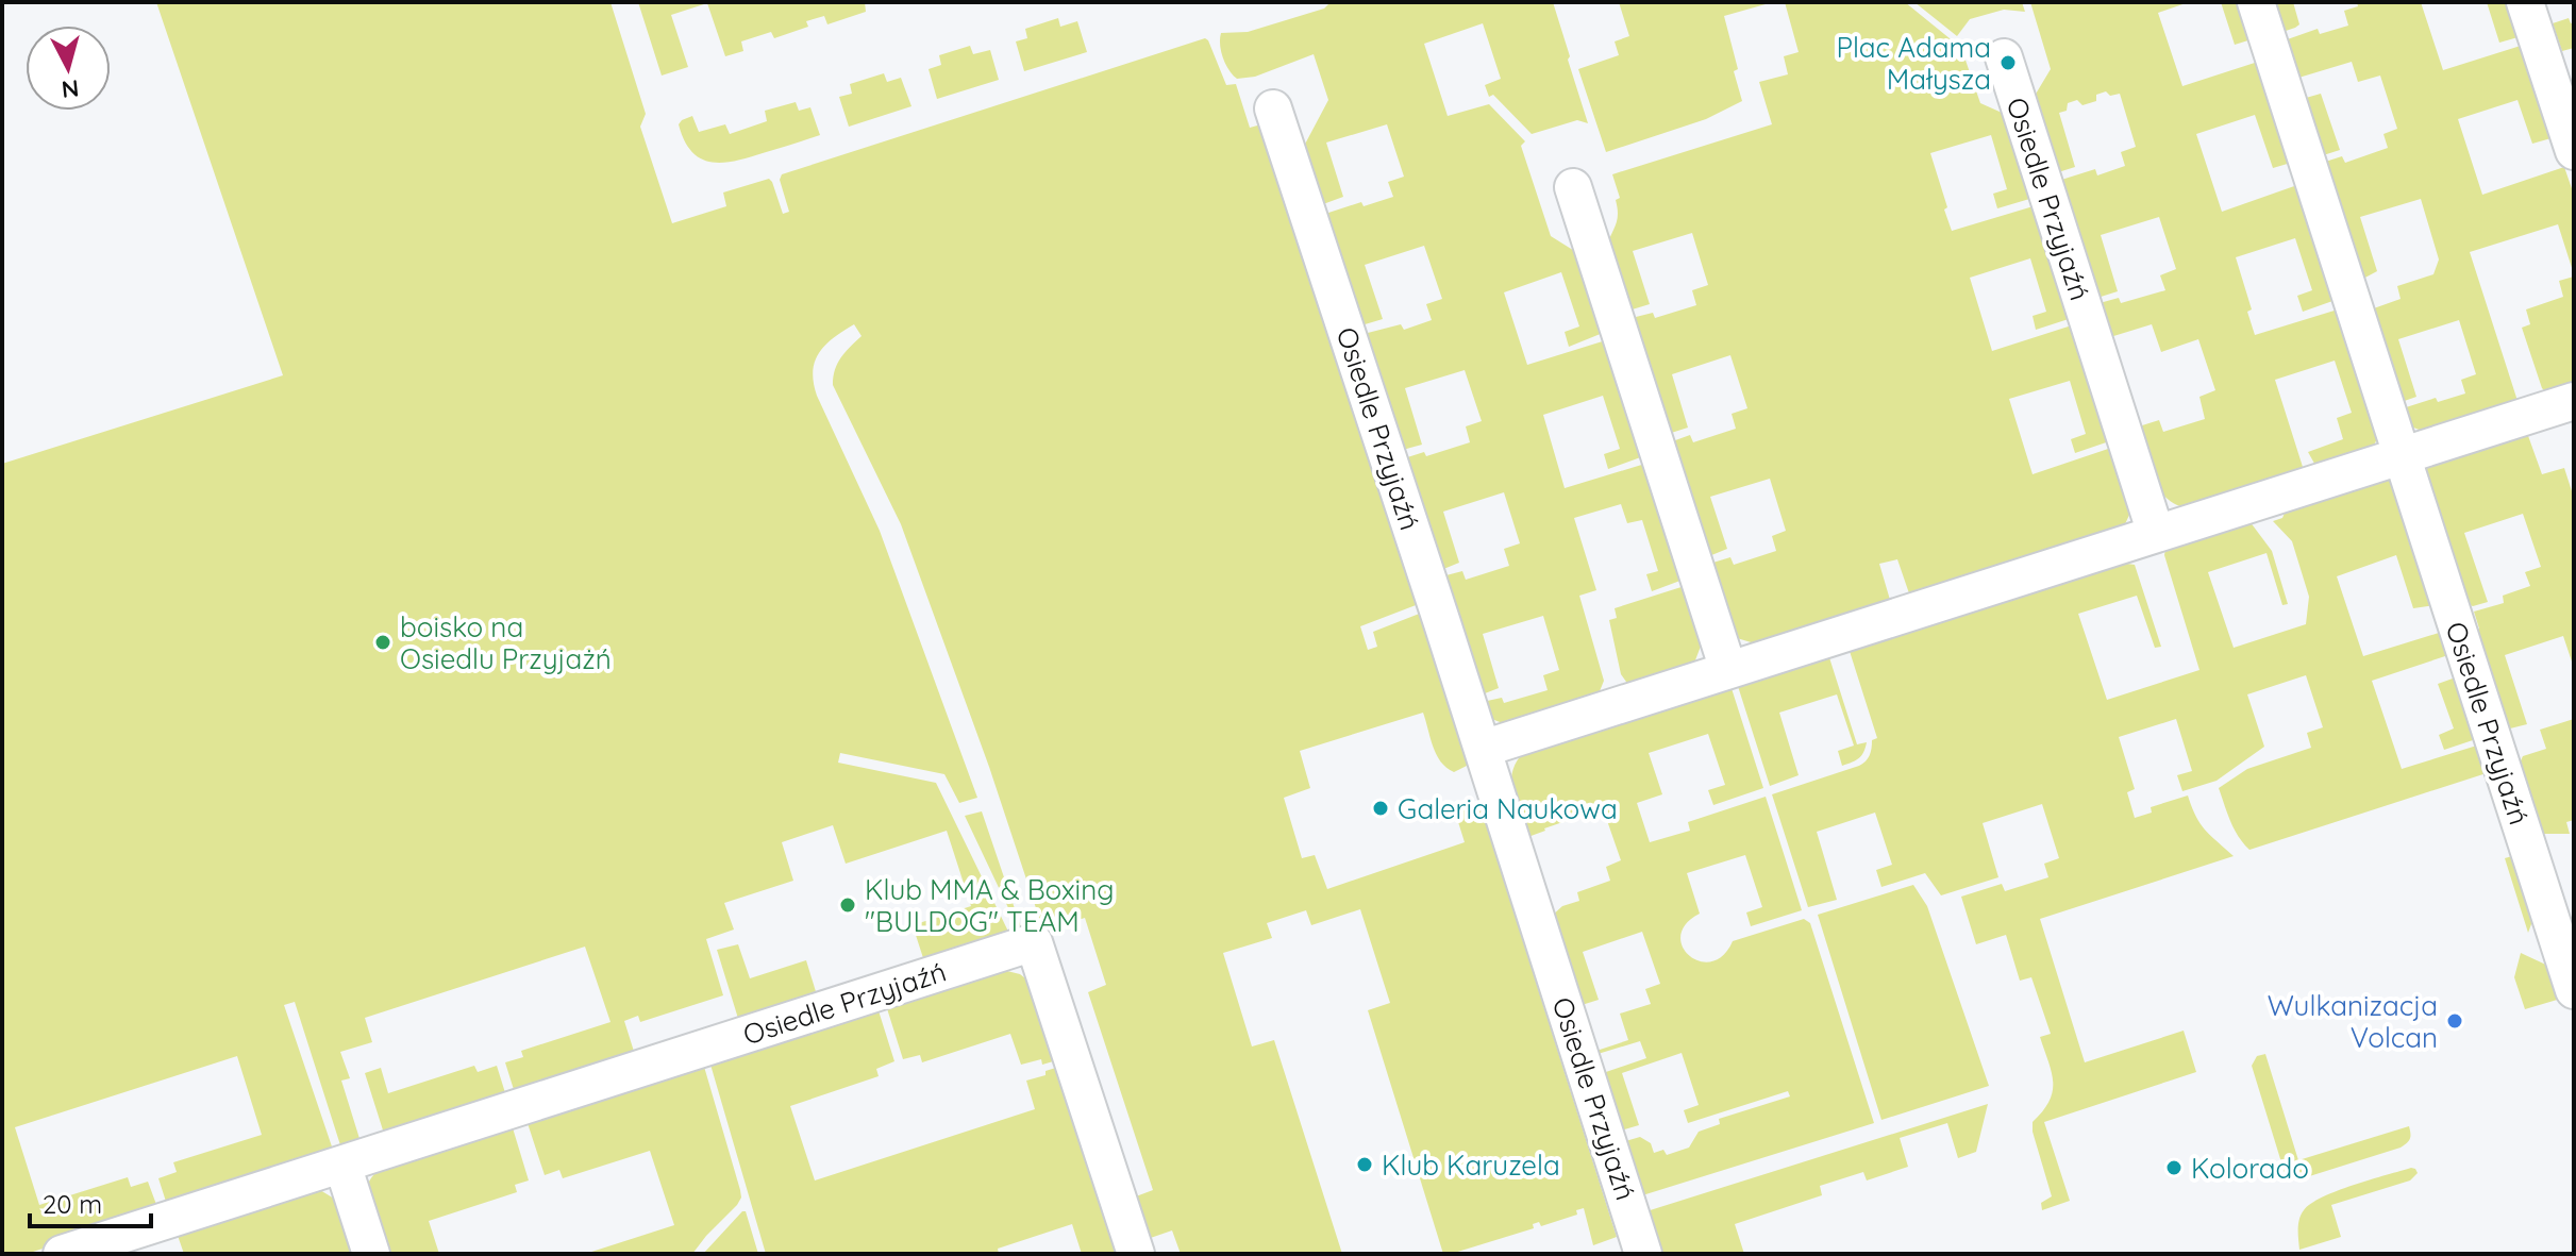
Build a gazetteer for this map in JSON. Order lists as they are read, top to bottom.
{
  "streets": {
    "street": ["Osiedle Przyjaźń"]
  },
  "places": [
    "Plac Adama Małysza",
    "boisko na Osiedlu Przyjażń",
    "Galeria Naukowa",
    "Klub MMA & Boxing \"BULDOG\" TEAM",
    "Wulkanizacja Volcan",
    "Klub Karuzela",
    "Kolorado"
  ],
  "scale_bar": "20 m",
  "north": "bottom"
}
